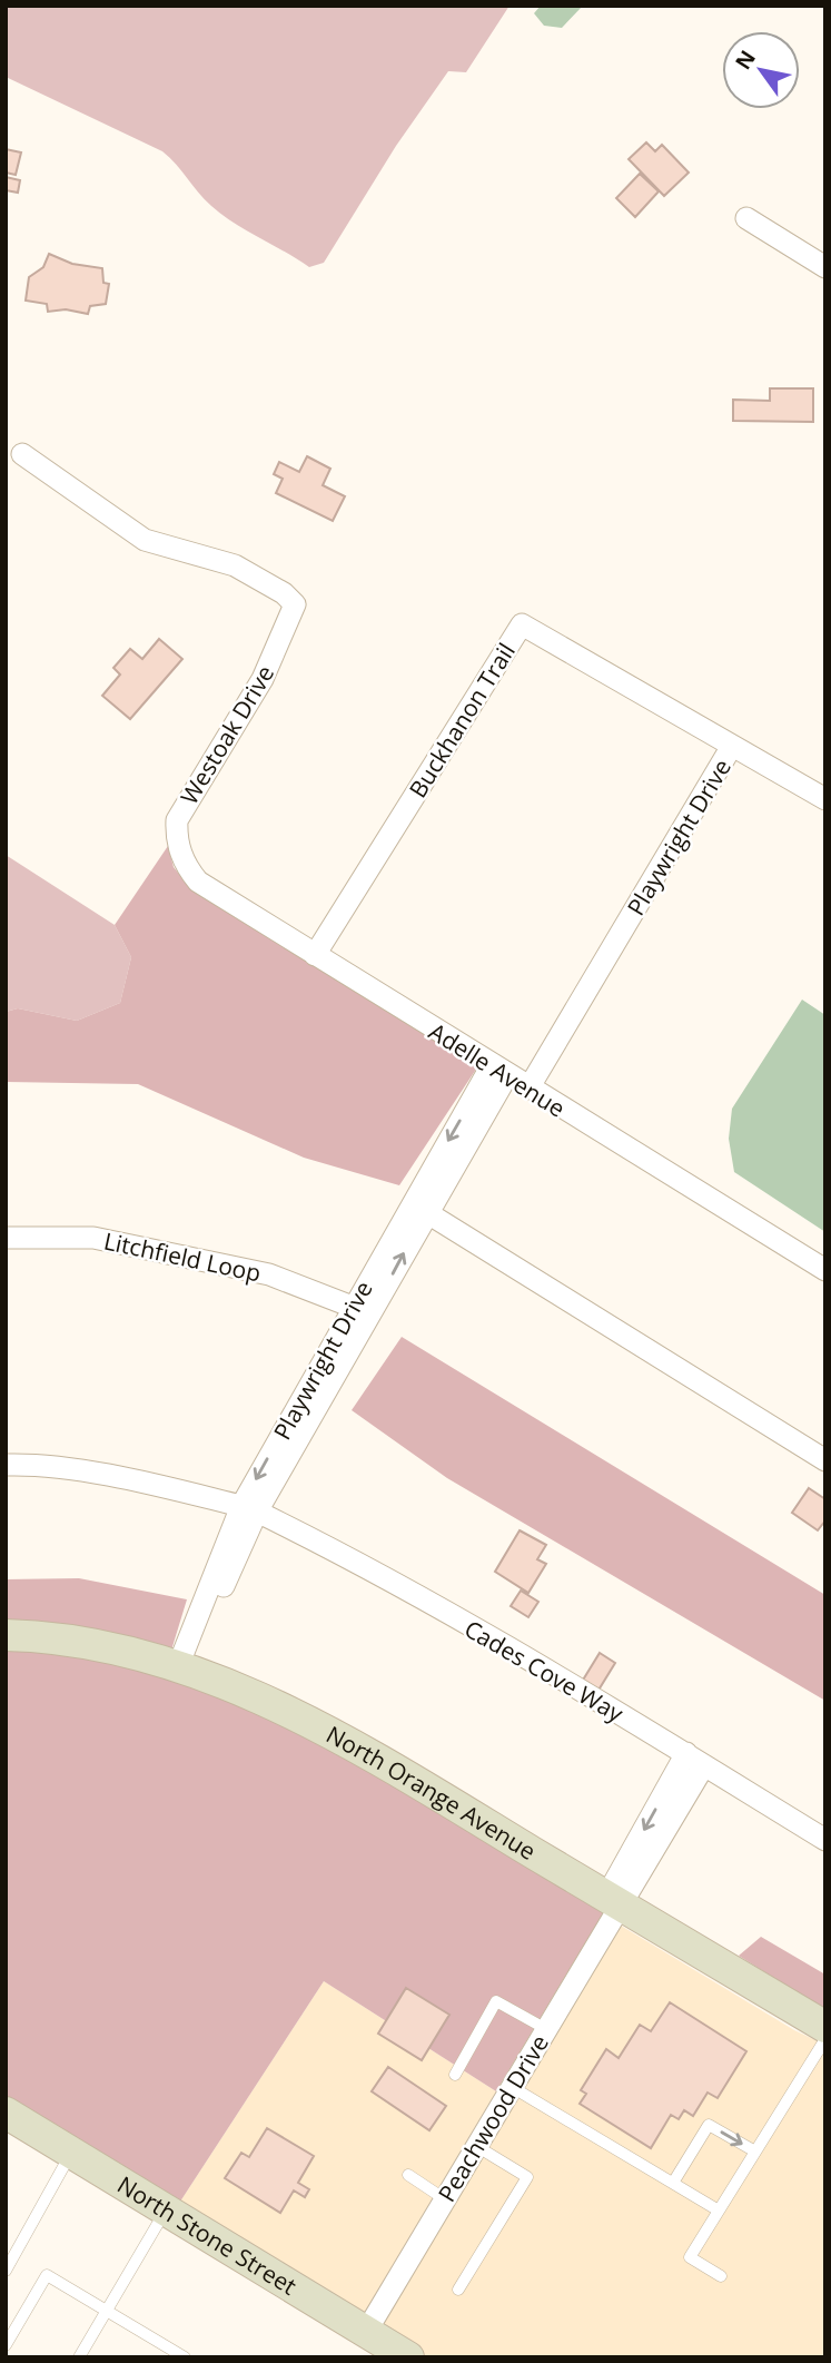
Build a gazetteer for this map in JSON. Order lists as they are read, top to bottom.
{
  "streets": {
    "street": [
      "Buckhanon Trail",
      "Westoak Drive",
      "Playwright Drive",
      "Adelle Avenue",
      "Litchfield Loop",
      "Cades Cove Way",
      "North Orange Avenue",
      "Peachwood Drive",
      "North Stone Street"
    ]
  },
  "crossings": [
    ["Buckhanon Trail", "Playwright Drive"],
    ["Buckhanon Trail", "Adelle Avenue"],
    ["Westoak Drive", "Adelle Avenue"],
    ["Playwright Drive", "Adelle Avenue"],
    ["Playwright Drive", "Litchfield Loop"],
    ["Playwright Drive", "Cades Cove Way"],
    ["Playwright Drive", "North Orange Avenue"],
    ["Cades Cove Way", "Peachwood Drive"],
    ["North Orange Avenue", "Peachwood Drive"],
    ["Peachwood Drive", "North Stone Street"]
  ],
  "north": "top left"
}
